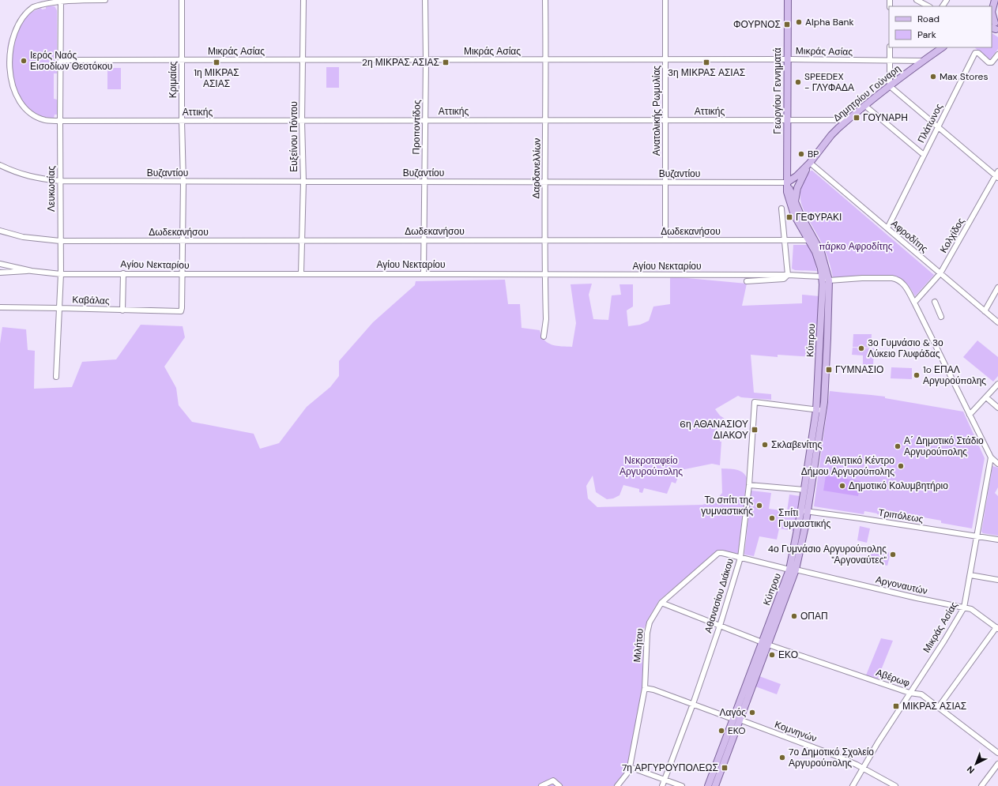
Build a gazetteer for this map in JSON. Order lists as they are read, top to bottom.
{
  "streets": {
    "main road": ["Γεωργίου Γεννηματά", "Δημητρίου Γούναρη", "Κύπρου"],
    "street": [
      "Μικράς Ασίας",
      "Κριμαίας",
      "Ανατολικής Ρωμυλίας",
      "Αττικής",
      "Πλάτωνος",
      "Προποντίδος",
      "Ευξείνου Πόντου",
      "Δαρδανελλίων",
      "Βυζαντίου",
      "Λευκωσίας",
      "Δωδεκανήσου",
      "Κολχίδος",
      "Αφροδίτης",
      "Αγίου Νεκταρίου",
      "Καβάλας",
      "Τριπόλεως",
      "Αργοναυτών",
      "Αθανασίου Διάκου",
      "Μιλήτου",
      "Αβέρωφ",
      "Κομνηνών"
    ]
  },
  "crossings": [
    ["Μικράς Ασίας", "Κριμαίας"],
    ["Μικράς Ασίας", "Γεωργίου Γεννηματά"],
    ["Μικράς Ασίας", "Δημητρίου Γούναρη"],
    ["Μικράς Ασίας", "Ανατολικής Ρωμυλίας"],
    ["Μικράς Ασίας", "Προποντίδος"],
    ["Μικράς Ασίας", "Ευξείνου Πόντου"],
    ["Μικράς Ασίας", "Δαρδανελλίων"],
    ["Μικράς Ασίας", "Λευκωσίας"],
    ["Μικράς Ασίας", "Τριπόλεως"],
    ["Μικράς Ασίας", "Αργοναυτών"],
    ["Μικράς Ασίας", "Αβέρωφ"],
    ["Μικράς Ασίας", "Κομνηνών"],
    ["Κριμαίας", "Αττικής"],
    ["Κριμαίας", "Βυζαντίου"],
    ["Κριμαίας", "Δωδεκανήσου"],
    ["Κριμαίας", "Αγίου Νεκταρίου"],
    ["Κριμαίας", "Καβάλας"],
    ["Γεωργίου Γεννηματά", "Αττικής"],
    ["Γεωργίου Γεννηματά", "Βυζαντίου"],
    ["Γεωργίου Γεννηματά", "Δωδεκανήσου"],
    ["Γεωργίου Γεννηματά", "Αγίου Νεκταρίου"],
    ["Γεωργίου Γεννηματά", "Κύπρου"],
    ["Δημητρίου Γούναρη", "Αττικής"],
    ["Δημητρίου Γούναρη", "Αφροδίτης"],
    ["Ανατολικής Ρωμυλίας", "Αττικής"],
    ["Ανατολικής Ρωμυλίας", "Βυζαντίου"],
    ["Ανατολικής Ρωμυλίας", "Δωδεκανήσου"],
    ["Αττικής", "Προποντίδος"],
    ["Αττικής", "Ευξείνου Πόντου"],
    ["Αττικής", "Δαρδανελλίων"],
    ["Αττικής", "Λευκωσίας"],
    ["Πλάτωνος", "Αφροδίτης"],
    ["Προποντίδος", "Βυζαντίου"],
    ["Προποντίδος", "Δωδεκανήσου"],
    ["Προποντίδος", "Αγίου Νεκταρίου"],
    ["Ευξείνου Πόντου", "Βυζαντίου"],
    ["Ευξείνου Πόντου", "Δωδεκανήσου"],
    ["Ευξείνου Πόντου", "Αγίου Νεκταρίου"],
    ["Δαρδανελλίων", "Βυζαντίου"],
    ["Δαρδανελλίων", "Δωδεκανήσου"],
    ["Δαρδανελλίων", "Αγίου Νεκταρίου"],
    ["Βυζαντίου", "Λευκωσίας"],
    ["Λευκωσίας", "Δωδεκανήσου"],
    ["Λευκωσίας", "Αγίου Νεκταρίου"],
    ["Λευκωσίας", "Καβάλας"],
    ["Κολχίδος", "Αφροδίτης"],
    ["Αγίου Νεκταρίου", "Κύπρου"],
    ["Κύπρου", "Τριπόλεως"],
    ["Κύπρου", "Αργοναυτών"],
    ["Κύπρου", "Αθανασίου Διάκου"],
    ["Κύπρου", "Αβέρωφ"],
    ["Κύπρου", "Κομνηνών"],
    ["Αργοναυτών", "Αθανασίου Διάκου"],
    ["Αργοναυτών", "Μιλήτου"],
    ["Αθανασίου Διάκου", "Μιλήτου"],
    ["Αθανασίου Διάκου", "Αβέρωφ"],
    ["Αθανασίου Διάκου", "Κομνηνών"],
    ["Μιλήτου", "Αβέρωφ"],
    ["Μιλήτου", "Κομνηνών"]
  ],
  "parks": ["πάρκο Αφροδίτης", "Νεκροταφείο Αργυρούπολης"],
  "places": {
    "other": [
      "Alpha Bank",
      "Ιερός Ναός Εισοδίων Θεοτόκου",
      "Max Stores",
      "SPEEDEX - ΓΛΥΦΑΔΑ",
      "BP",
      "3ο Γυμνάσιο & 3ο Λύκειο Γλυφάδας",
      "1o ΕΠΑΛ Αργυρούπολης",
      "Σκλαβενίτης",
      "Α΄ Δημοτικό Στάδιο Αργυρούπολης",
      "Αθλητικό Κέντρο Δήμου Αργυρούπολης",
      "Δημοτικό Κολυμβητήριο",
      "Το σπίτι της γυμναστικής",
      "Σπίτι Γυμναστικής",
      "4ο Γυμνάσιο Αργυρούπολης \"Αργοναύτες\"",
      "ΟΠΑΠ",
      "ΕΚΟ",
      "Λαγός",
      "EKO",
      "7ο Δημοτικό Σχολείο Αργυρούπολης"
    ],
    "transit": [
      "ΦΟΥΡΝΟΣ",
      "1η ΜΙΚΡΑΣ ΑΣΙΑΣ",
      "2η ΜΙΚΡΑΣ ΑΣΙΑΣ",
      "3η ΜΙΚΡΑΣ ΑΣΙΑΣ",
      "ΓΟΥΝΑΡΗ",
      "ΓΕΦΥΡΑΚΙ",
      "ΓΥΜΝΑΣΙΟ",
      "6η ΑΘΑΝΑΣΙΟΥ ΔΙΑΚΟΥ",
      "ΜΙΚΡΑΣ ΑΣΙΑΣ",
      "7η ΑΡΓΥΡΟΥΠΟΛΕΩΣ"
    ]
  },
  "legend": ["Road", "Park"],
  "north": "bottom left"
}
